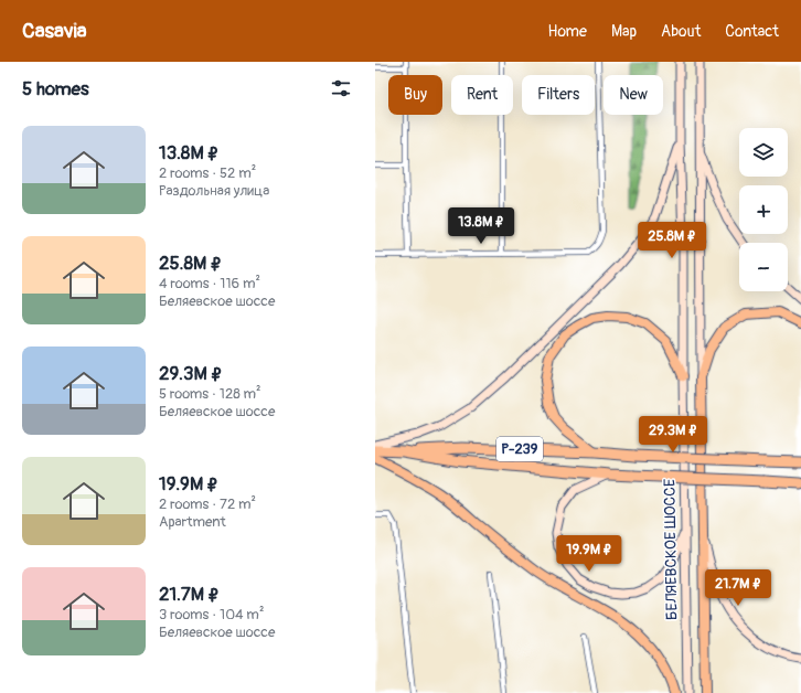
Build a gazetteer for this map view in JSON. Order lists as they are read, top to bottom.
{
  "streets": {
    "highway": ["Р-239"],
    "main road": ["БЕЛЯЕВСКОЕ ШОССЕ"]
  },
  "page": {
    "header": "Casavia",
    "nav": [
      "Home",
      "Map",
      "About",
      "Contact"
    ],
    "heading": "5 homes",
    "chip": [
      "Buy",
      "Rent",
      "Filters",
      "New"
    ],
    "list": [
      {
        "name": "13.8M ₽",
        "note": "2 rooms · 52 m² · Раздольная улица"
      },
      {
        "name": "25.8M ₽",
        "note": "4 rooms · 116 m² · Беляевское шоссе"
      },
      {
        "name": "29.3M ₽",
        "note": "5 rooms · 128 m² · Беляевское шоссе"
      },
      {
        "name": "19.9M ₽",
        "note": "2 rooms · 72 m² · Apartment"
      },
      {
        "name": "21.7M ₽",
        "note": "3 rooms · 104 m² · Беляевское шоссе"
      }
    ],
    "map_buttons": ["+", "−"],
    "price": [
      "13.8M ₽",
      "25.8M ₽",
      "29.3M ₽",
      "19.9M ₽",
      "21.7M ₽"
    ]
  }
}
